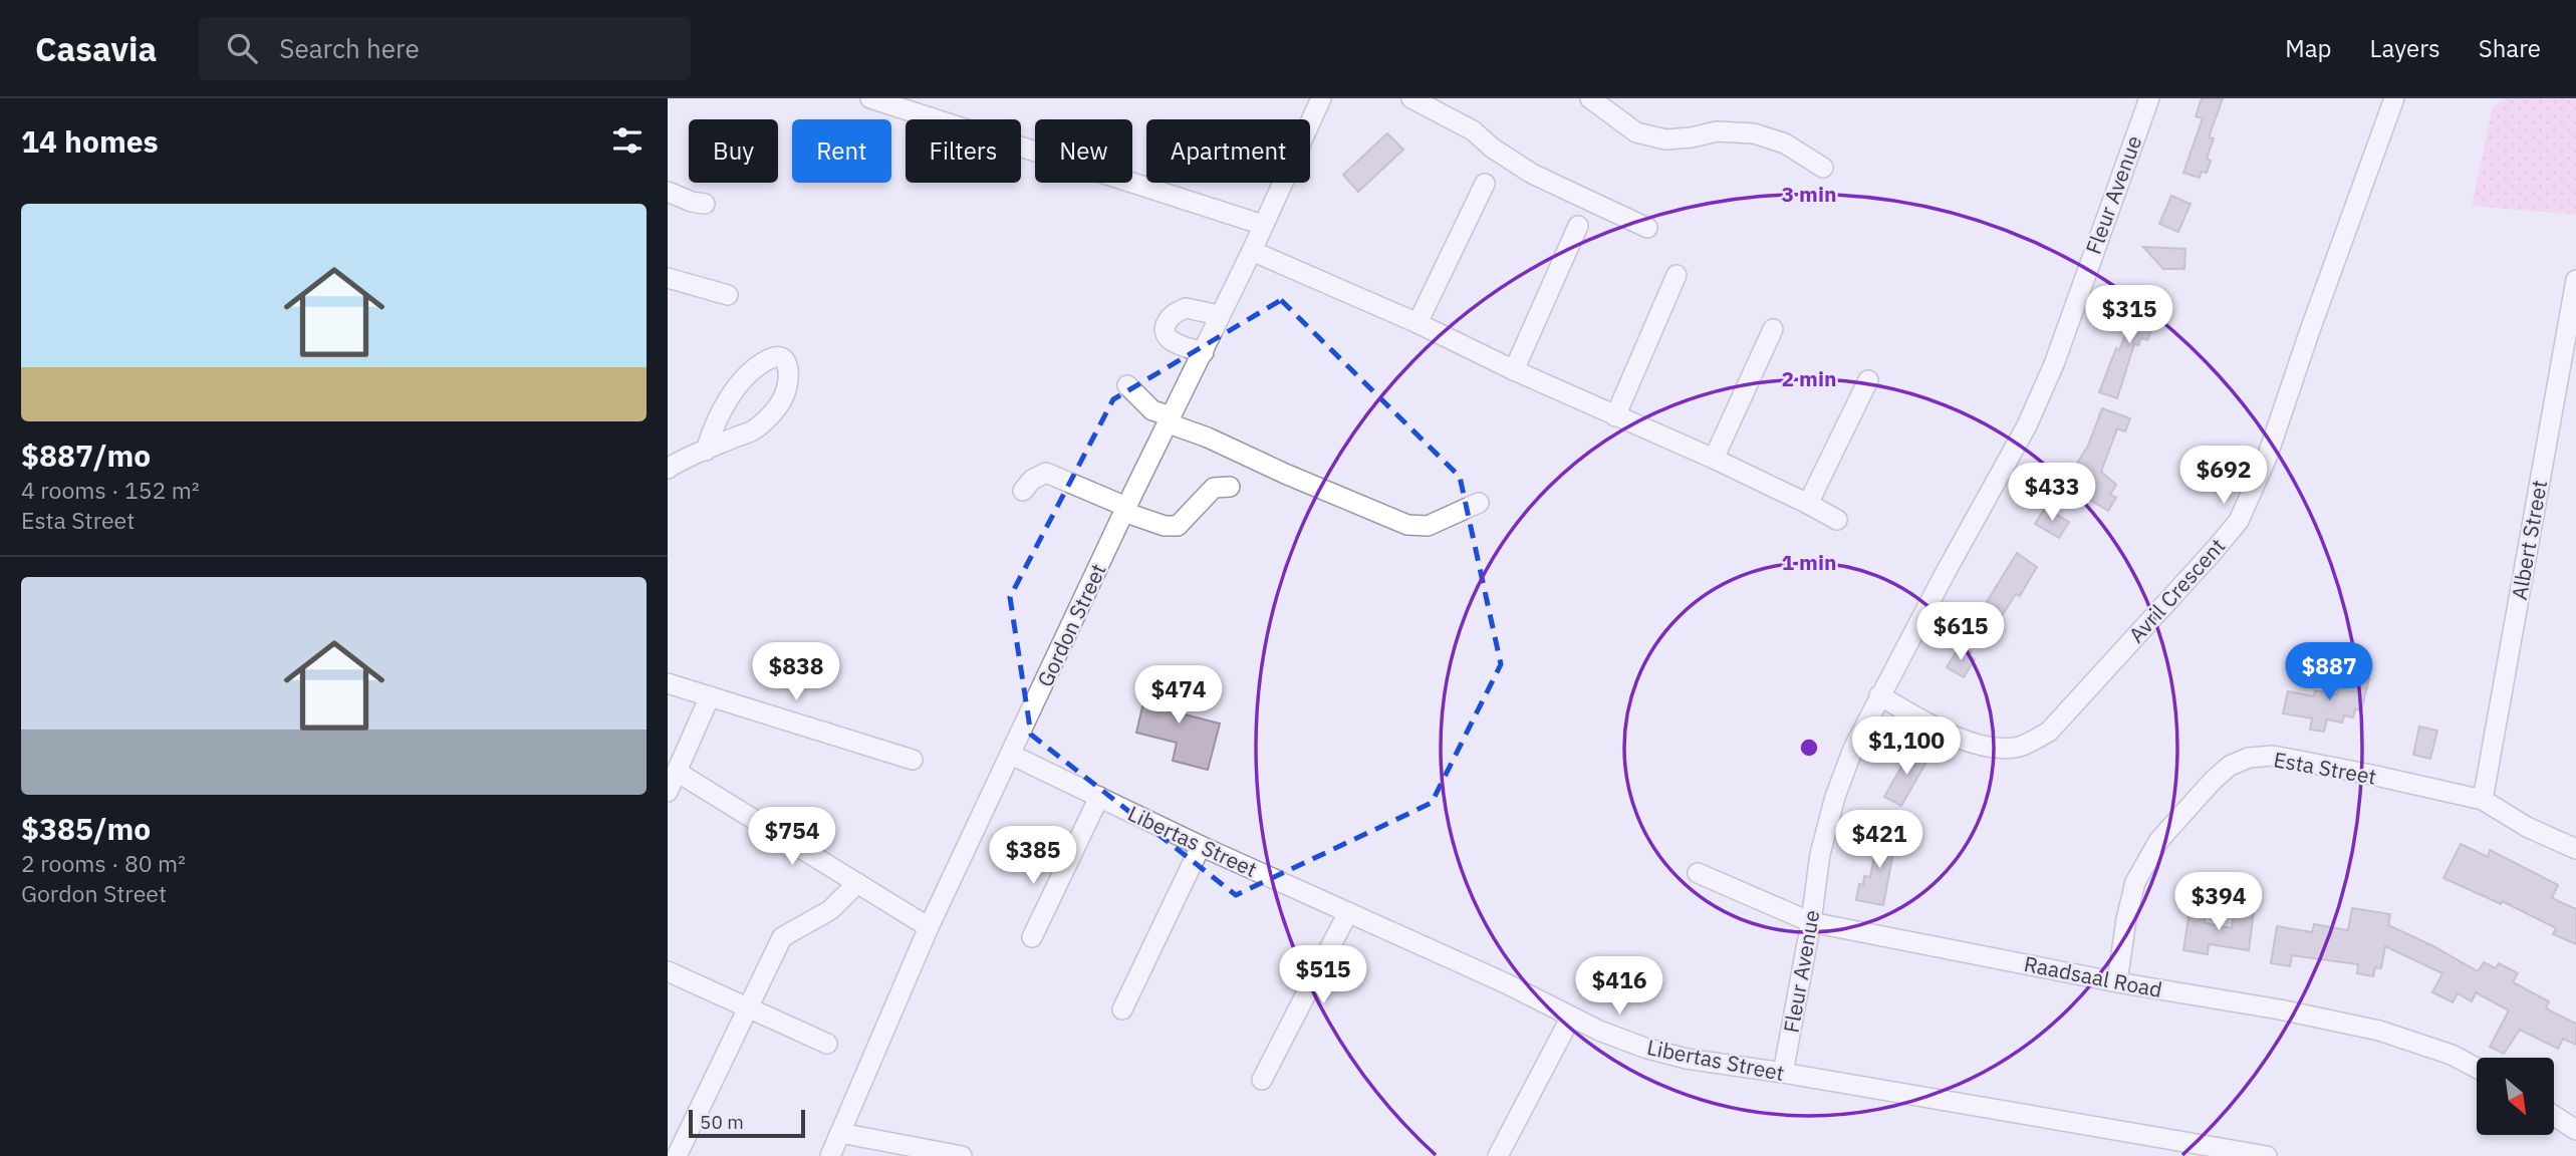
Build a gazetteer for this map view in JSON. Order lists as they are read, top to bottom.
{
  "streets": {
    "street": [
      "Fleur Avenue",
      "Albert Street",
      "Avril Crescent",
      "Gordon Street",
      "Esta Street",
      "Libertas Street",
      "Raadsaal Road"
    ]
  },
  "crossings": [
    ["Fleur Avenue", "Avril Crescent"],
    ["Fleur Avenue", "Libertas Street"],
    ["Fleur Avenue", "Raadsaal Road"],
    ["Albert Street", "Esta Street"],
    ["Gordon Street", "Libertas Street"],
    ["Esta Street", "Raadsaal Road"]
  ],
  "scale_bar": "50 m",
  "north": "bottom right",
  "page": {
    "header": "Casavia",
    "search": "Search here",
    "nav": ["Map", "Layers", "Share"],
    "heading": "14 homes",
    "chip": [
      "Buy",
      "Rent",
      "Filters",
      "New",
      "Apartment"
    ],
    "list": [
      {
        "name": "$887/mo",
        "note": "4 rooms · 152 m² · Esta Street"
      },
      {
        "name": "$385/mo",
        "note": "2 rooms · 80 m² · Gordon Street"
      }
    ],
    "price": [
      "$315",
      "$692",
      "$433",
      "$615",
      "$838",
      "$887",
      "$474",
      "$1,100",
      "$754",
      "$421",
      "$385",
      "$394",
      "$515",
      "$416"
    ],
    "scale": "50 m"
  },
  "rings": ["3 min", "2 min", "1 min"]
}
